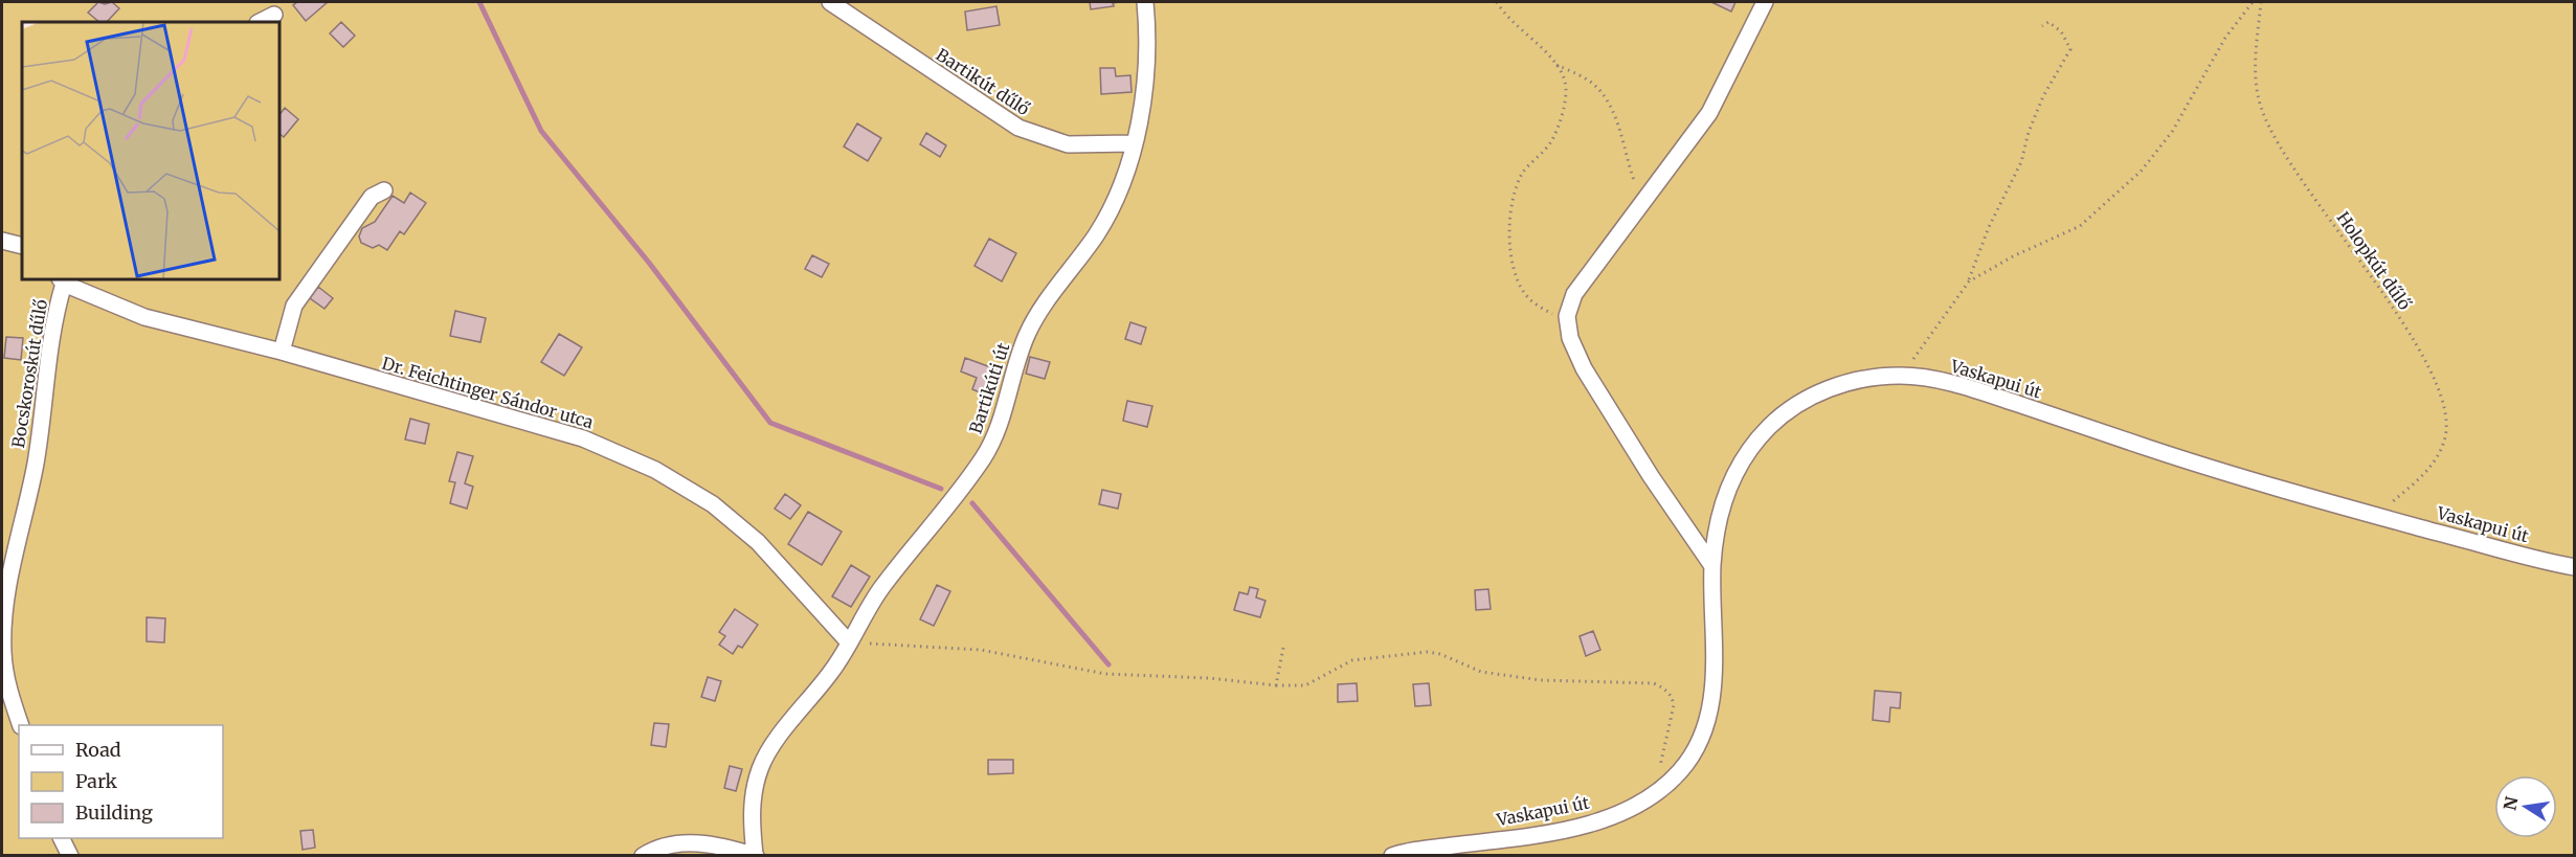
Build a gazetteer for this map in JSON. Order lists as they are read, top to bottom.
{
  "streets": {
    "street": [
      "Bartikút dűlő",
      "Bocskoroskút dűlő",
      "Vaskapui út",
      "Bartikúti út",
      "Dr. Feichtinger Sándor utca"
    ],
    "path": ["Holopkút dűlő"]
  },
  "crossings": [
    ["Bartikút dűlő", "Bartikúti út"],
    ["Holopkút dűlő", "Vaskapui út"],
    ["Bocskoroskút dűlő", "Dr. Feichtinger Sándor utca"],
    ["Bartikúti út", "Dr. Feichtinger Sándor utca"]
  ],
  "legend": ["Road", "Park", "Building"],
  "north": "left"
}
